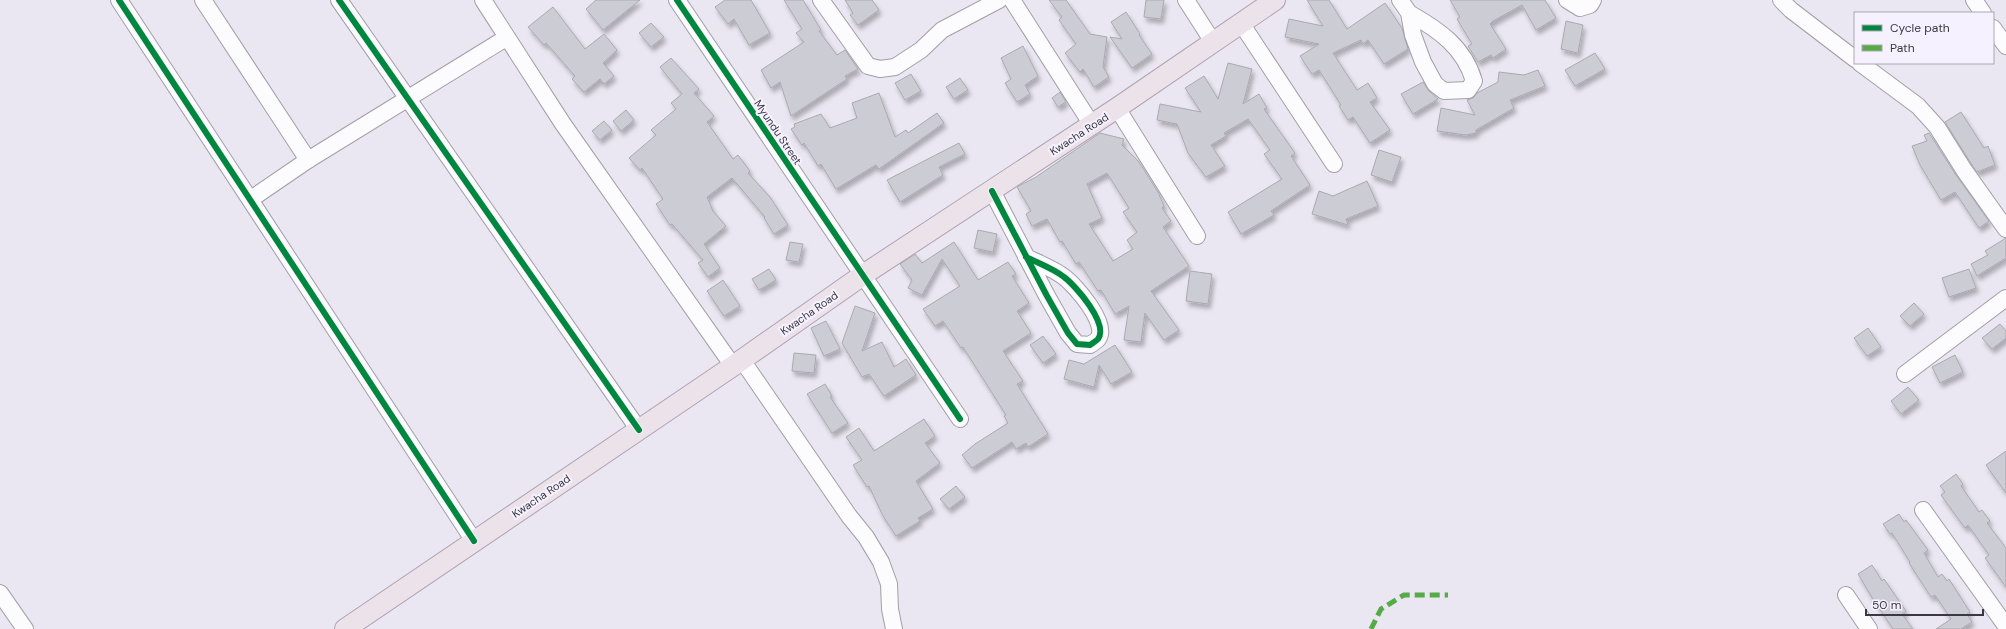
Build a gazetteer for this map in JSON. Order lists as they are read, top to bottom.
{
  "streets": {
    "main road": ["Kwacha Road"],
    "street": ["Myundu Street"]
  },
  "crossings": [
    ["Myundu Street", "Kwacha Road"]
  ],
  "legend": ["Cycle path", "Path"],
  "scale_bar": "50 m"
}
